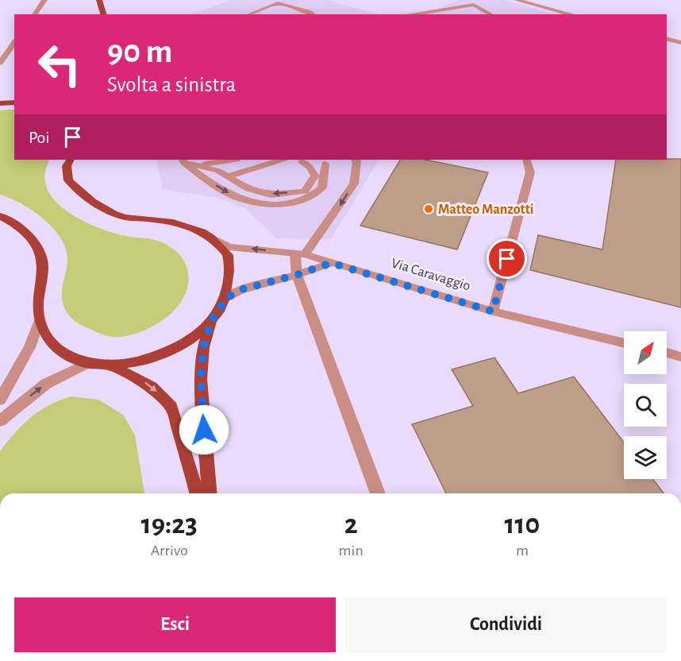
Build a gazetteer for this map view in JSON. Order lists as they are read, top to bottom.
{
  "streets": {
    "main road": ["Via Caravaggio"]
  },
  "places": ["Matteo Manzotti"],
  "north": "top right",
  "page": {
    "turn": ["90 m", "Svolta a sinistra"],
    "then": "Poi",
    "eta": [
      "19:23",
      "Arrivo",
      "2",
      "min",
      "110",
      "m"
    ],
    "buttons": ["Esci", "Condividi"]
  }
}
